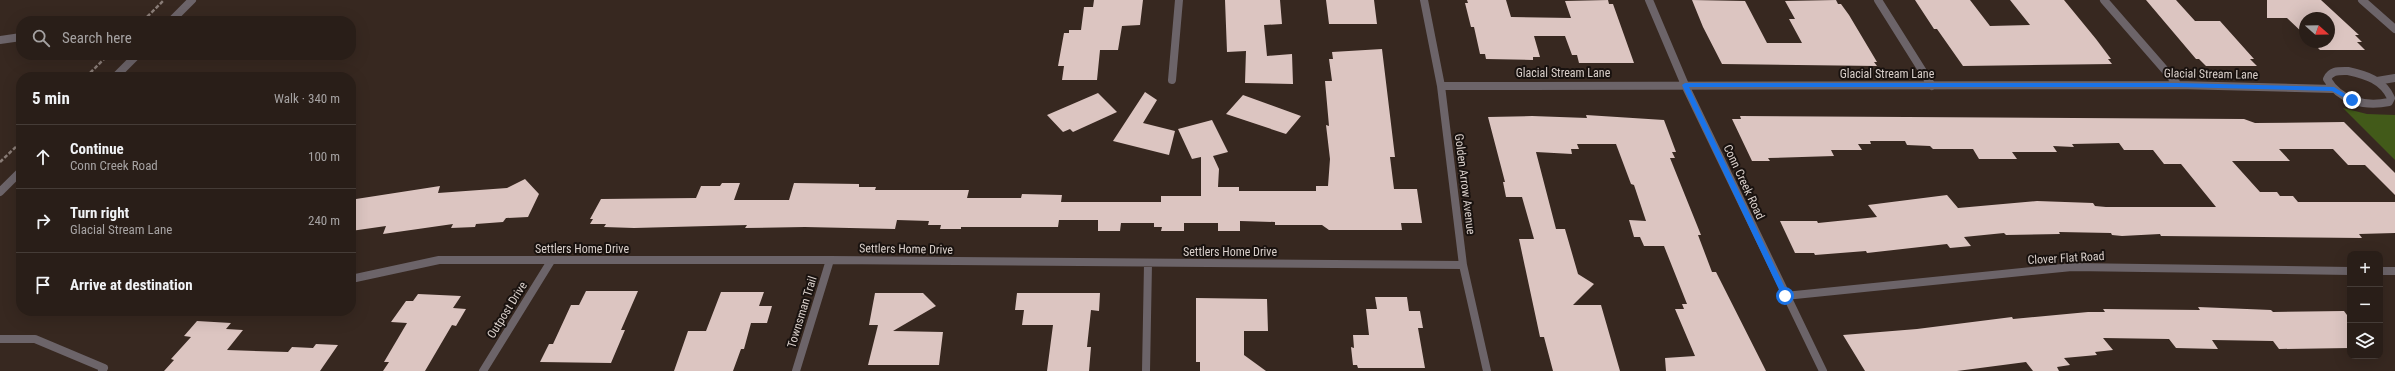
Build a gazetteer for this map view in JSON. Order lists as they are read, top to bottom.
{
  "streets": {
    "street": [
      "Glacial Stream Lane",
      "Conn Creek Road",
      "Golden Arrow Avenue",
      "Settlers Home Drive",
      "Clover Flat Road",
      "Outpost Drive",
      "Townsman Trail"
    ]
  },
  "crossings": [
    ["Glacial Stream Lane", "Conn Creek Road"],
    ["Glacial Stream Lane", "Golden Arrow Avenue"],
    ["Conn Creek Road", "Clover Flat Road"],
    ["Golden Arrow Avenue", "Settlers Home Drive"],
    ["Settlers Home Drive", "Outpost Drive"],
    ["Settlers Home Drive", "Townsman Trail"]
  ],
  "north": "right",
  "page": {
    "search": "Search here",
    "heading": ["5 min", "Walk · 340 m"],
    "list": [
      ["Continue", "Conn Creek Road", "100 m"],
      ["Turn right", "Glacial Stream Lane", "240 m"],
      "Arrive at destination"
    ],
    "map_buttons": ["+", "−"]
  }
}
